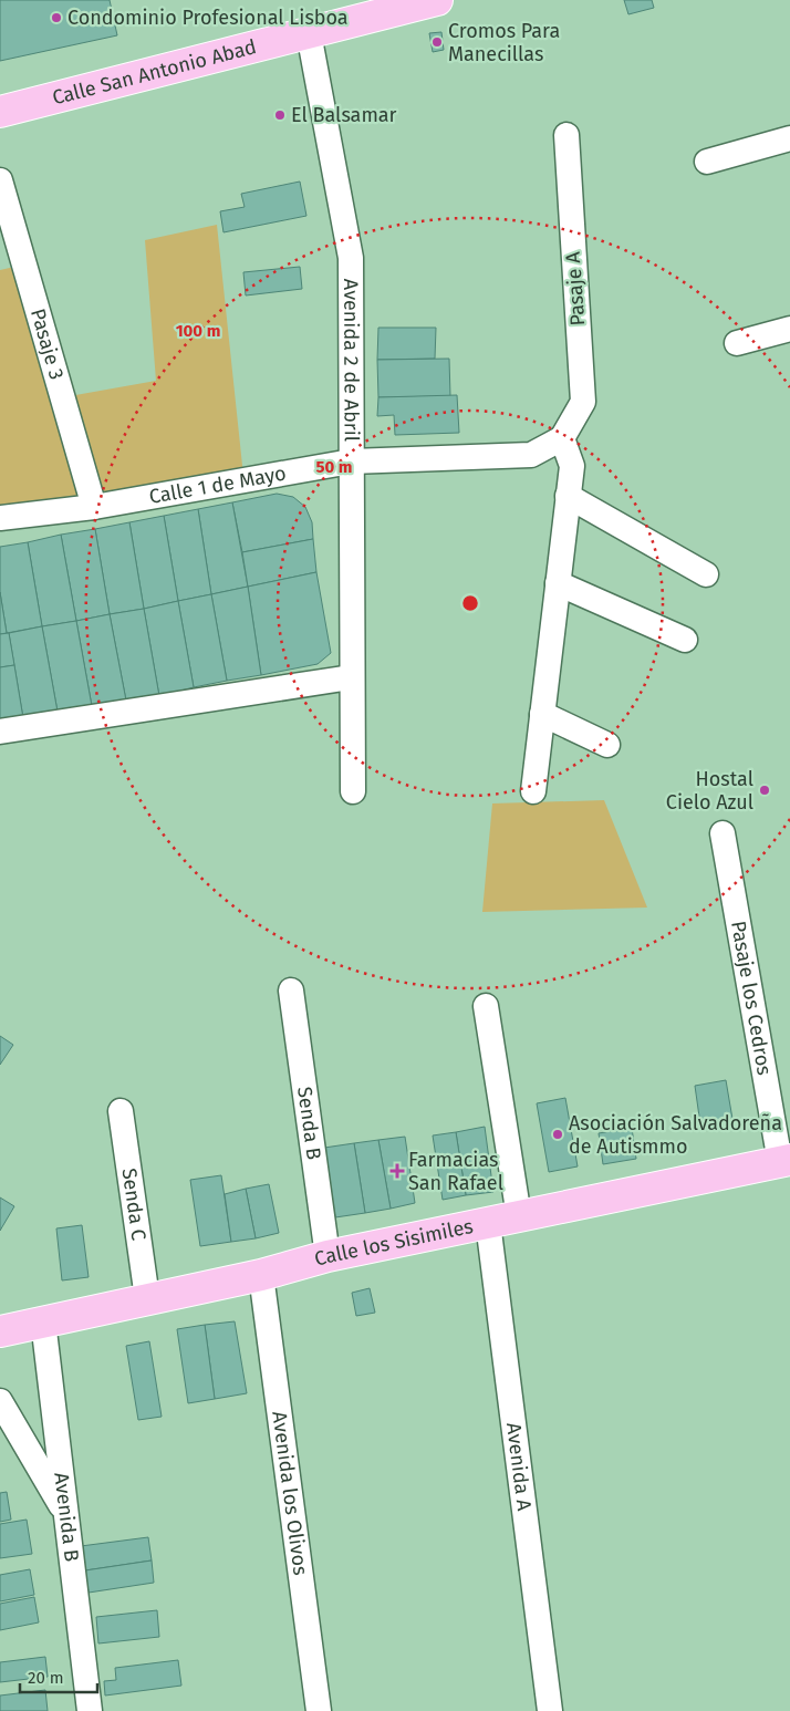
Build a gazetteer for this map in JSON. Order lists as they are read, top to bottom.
{
  "streets": {
    "main road": ["Calle San Antonio Abad", "Calle los Sisimiles"],
    "street": [
      "Pasaje A",
      "Pasaje 3",
      "Avenida 2 de Abril",
      "Calle 1 de Mayo",
      "Pasaje los Cedros",
      "Senda B",
      "Senda C",
      "Avenida A",
      "Avenida los Olivos",
      "Avenida B"
    ]
  },
  "crossings": [
    ["Calle San Antonio Abad", "Avenida 2 de Abril"],
    ["Pasaje A", "Calle 1 de Mayo"],
    ["Pasaje 3", "Calle 1 de Mayo"],
    ["Avenida 2 de Abril", "Calle 1 de Mayo"],
    ["Pasaje los Cedros", "Calle los Sisimiles"],
    ["Senda B", "Calle los Sisimiles"],
    ["Senda C", "Calle los Sisimiles"],
    ["Calle los Sisimiles", "Avenida A"],
    ["Calle los Sisimiles", "Avenida los Olivos"],
    ["Calle los Sisimiles", "Avenida B"]
  ],
  "places": {
    "other": [
      "Condominio Profesional Lisboa",
      "Cromos Para Manecillas",
      "El Balsamar",
      "Hostal Cielo Azul",
      "Asociación Salvadoreña de Autismmo"
    ],
    "health": ["Farmacias San Rafael"]
  },
  "scale_bar": "20 m",
  "rings": ["100 m", "50 m"]
}
